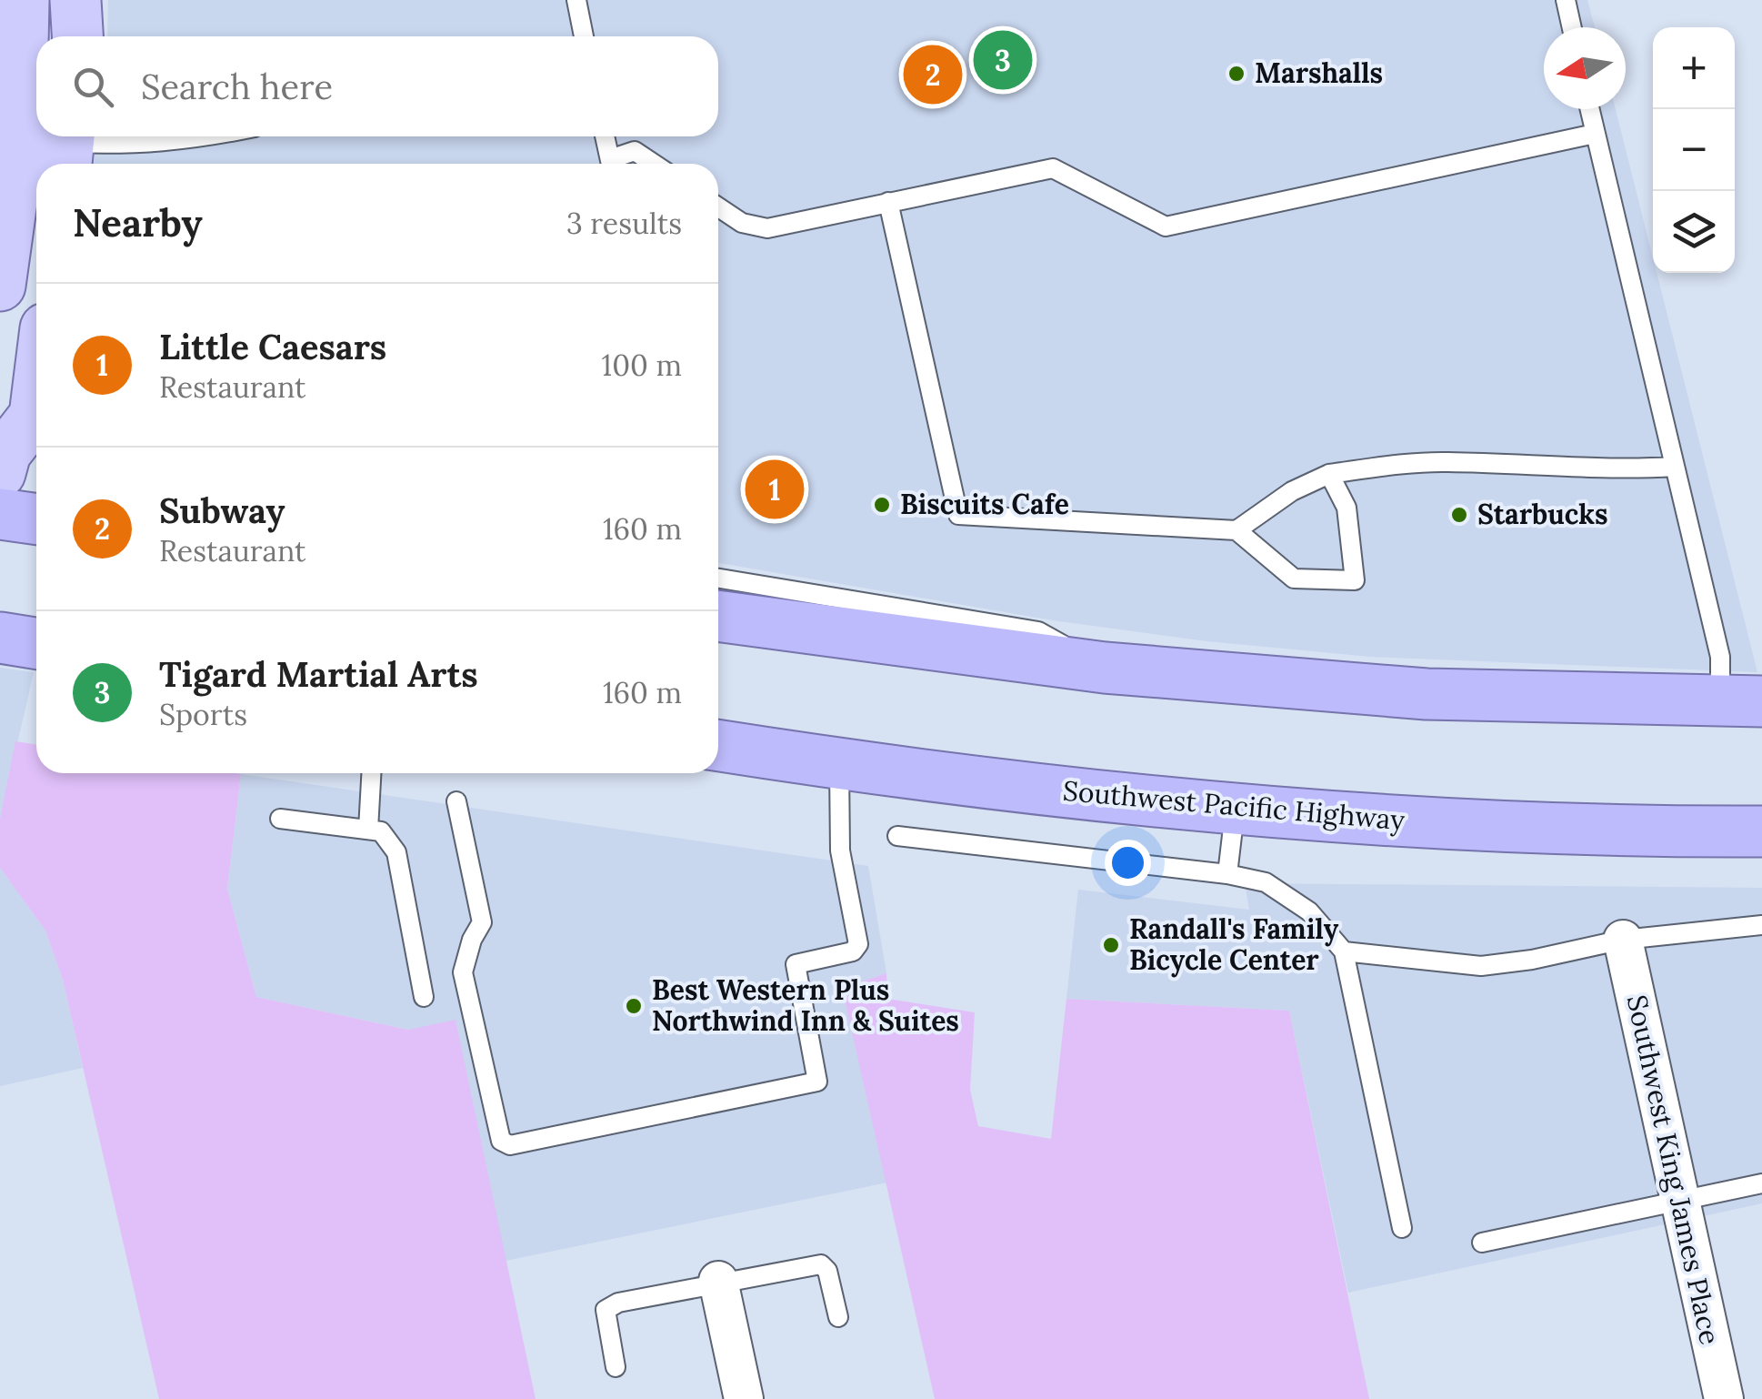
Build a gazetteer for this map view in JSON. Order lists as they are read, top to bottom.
{
  "streets": {
    "highway": ["Southwest Pacific Highway"],
    "street": ["Southwest King James Place"]
  },
  "places": [
    "Marshalls",
    "Biscuits Cafe",
    "Starbucks",
    "Randall's Family Bicycle Center",
    "Best Western Plus Northwind Inn & Suites"
  ],
  "north": "left",
  "page": {
    "pins": ["3", "2", "1"],
    "map_buttons": ["+", "−"],
    "search": "Search here",
    "heading": ["Nearby", "3 results"],
    "list": [
      {
        "mark": "1",
        "name": "Little Caesars",
        "note": "Restaurant",
        "value": "100 m"
      },
      {
        "mark": "2",
        "name": "Subway",
        "note": "Restaurant",
        "value": "160 m"
      },
      {
        "mark": "3",
        "name": "Tigard Martial Arts",
        "note": "Sports",
        "value": "160 m"
      }
    ]
  }
}
